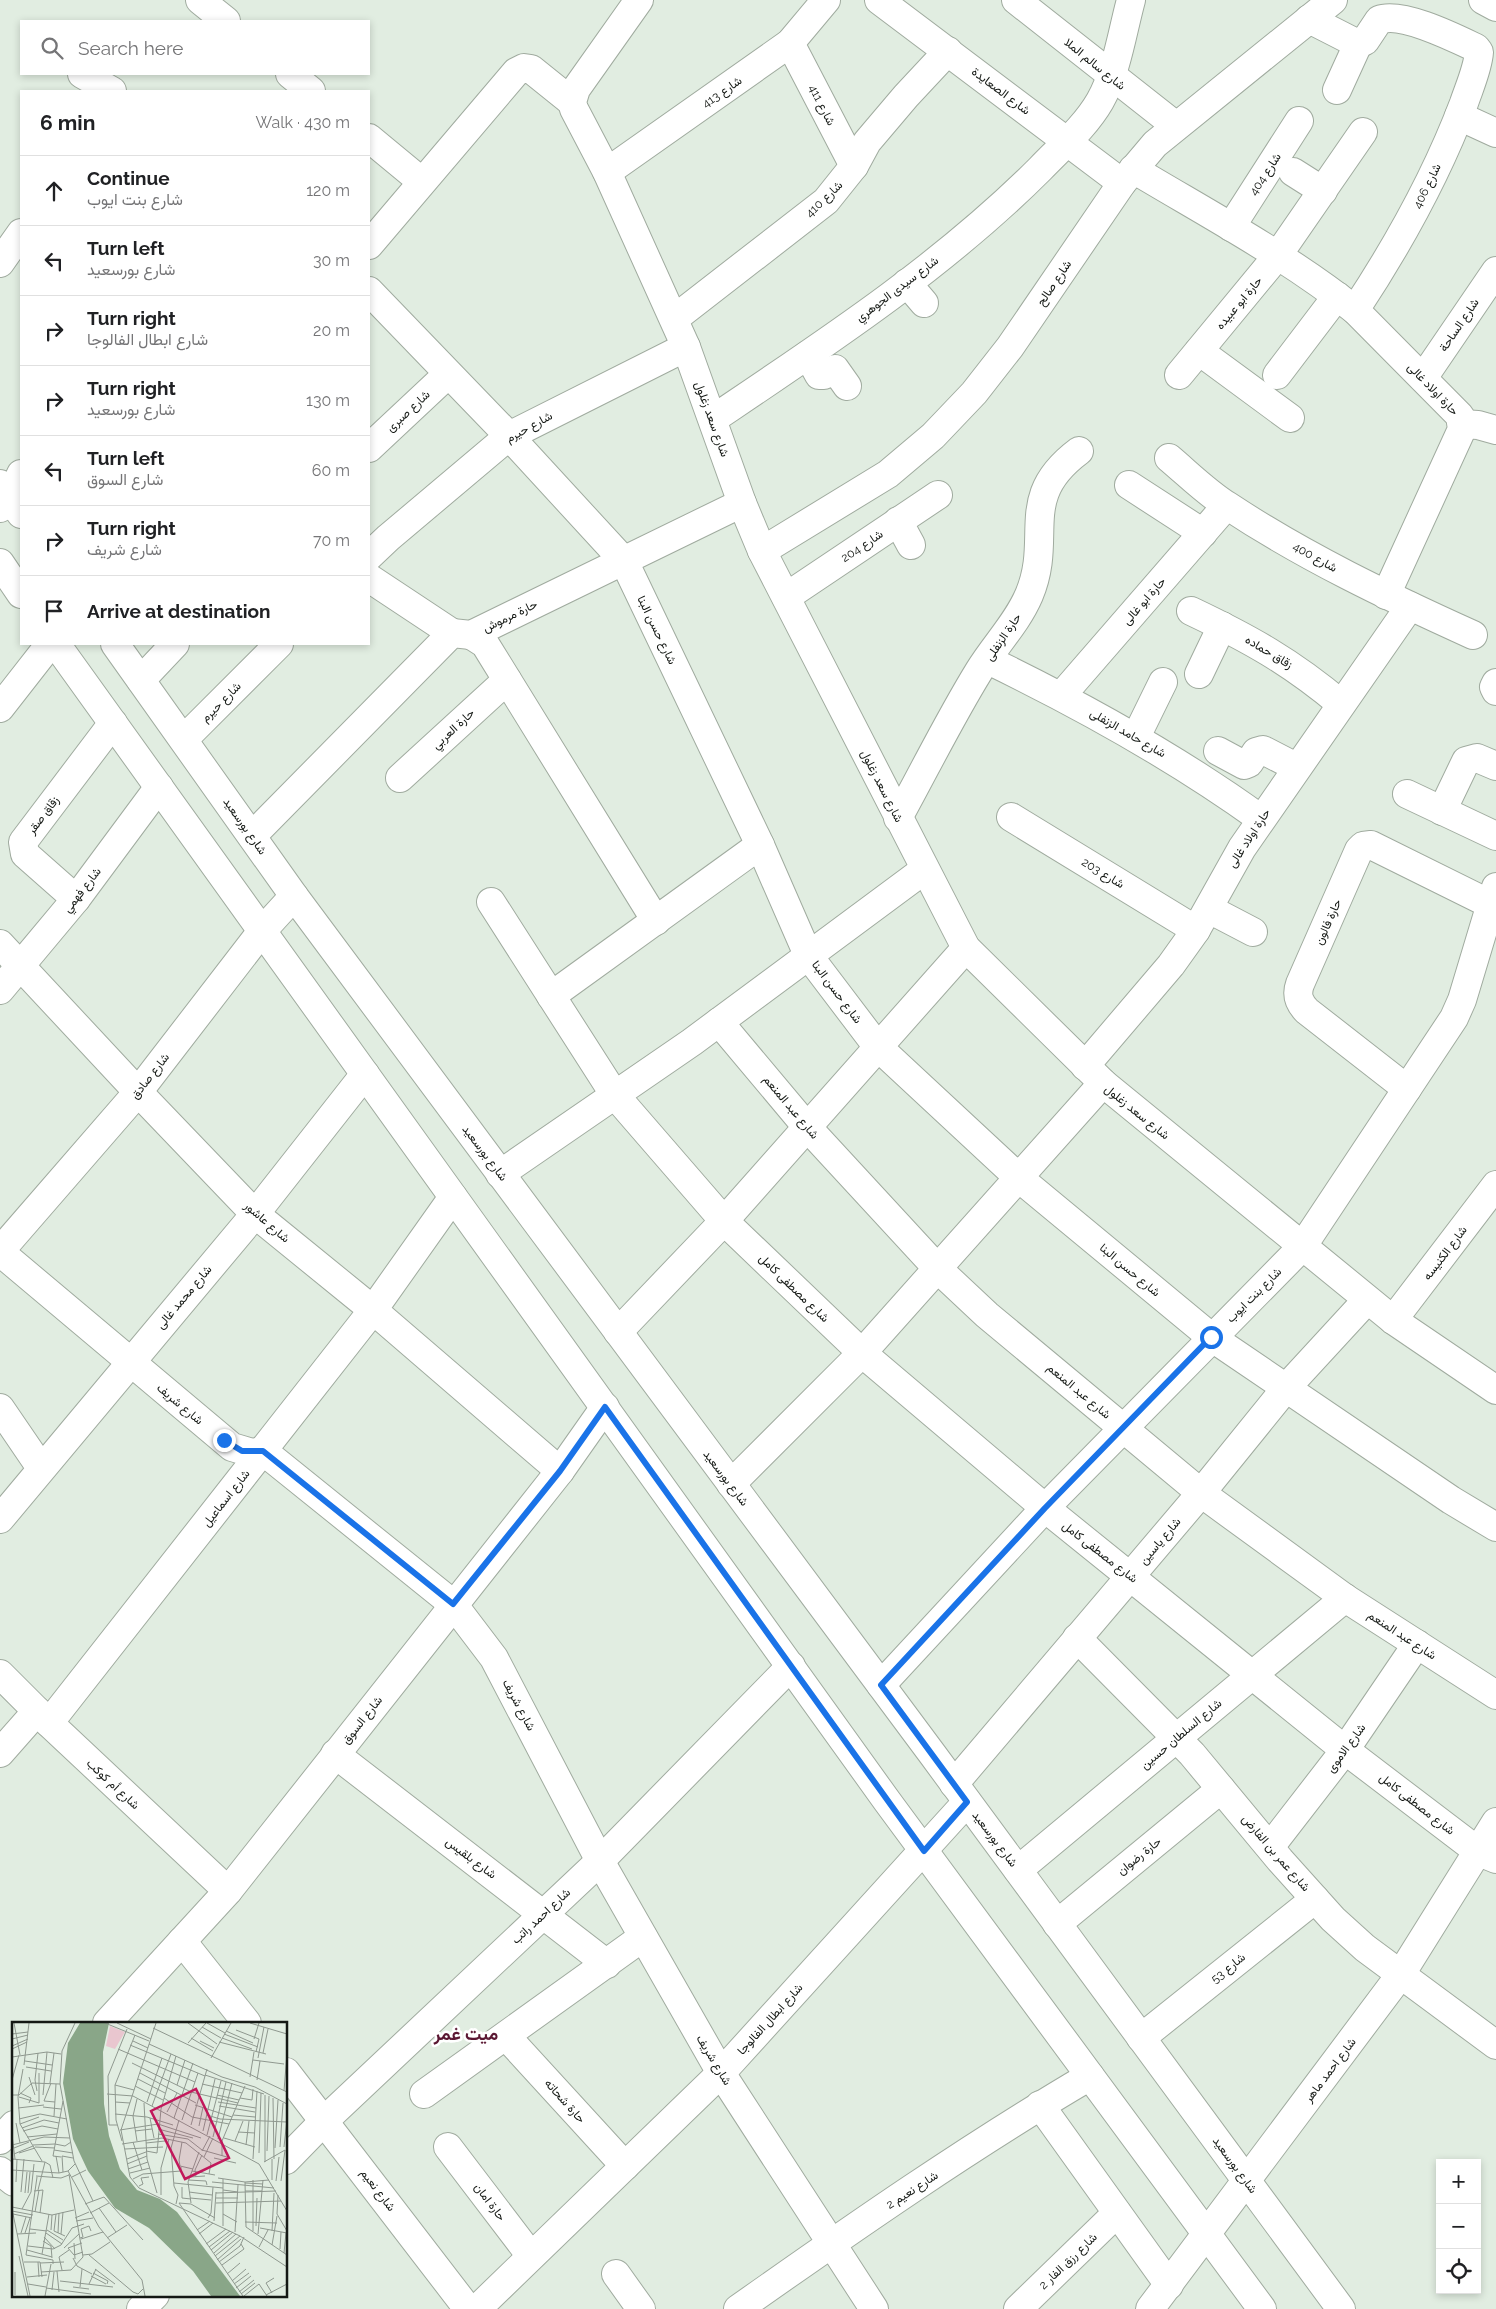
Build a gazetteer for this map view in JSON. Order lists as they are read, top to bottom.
{
  "streets": {
    "street": [
      "شارع سالم الملا",
      "شارع الصعايدة",
      "شارع 413",
      "شارع 411",
      "شارع 404",
      "شارع 406",
      "شارع 410",
      "شارع صالح",
      "شارع سيدى الجوهري",
      "حارة ابو عبيده",
      "شارع الساحة",
      "حارة اولاد غالى",
      "شارع صبرى",
      "شارع سعد زغلول",
      "شارع حيرم",
      "شارع 204",
      "شارع 400",
      "حارة ابو غالى",
      "حارة مرموش",
      "شارع حسن البنا",
      "حارة الزنفلى",
      "زقاق حماده",
      "حارة العربي",
      "شارع حامد الزنفلى",
      "زقاق صقر",
      "شارع بورسعيد",
      "شارع 203",
      "شارع فهمي",
      "حارة فالون",
      "شارع صادق",
      "شارع عبد المنعم",
      "شارع عاشور",
      "شارع الكنيسه",
      "شارع مصطفى كامل",
      "شارع بنت ايوب",
      "شارع محمد غالى",
      "شارع شريف",
      "شارع اسماعيل",
      "شارع ياسين",
      "شارع السوق",
      "شارع السلطان حسين",
      "شارع الاموى",
      "شارع أم كوكب",
      "شارع عمر بن الفارض",
      "حارة رضوان",
      "شارع بلقيس",
      "شارع احمد راتب",
      "شارع 53",
      "شارع ابطال الفالوجا",
      "شارع احمد ماهر",
      "حارة شحاته",
      "شارع نعيم",
      "شارع نعيم 2",
      "حارة امان",
      "شارع رزق الفار 2"
    ]
  },
  "crossings": [
    ["شارع سالم الملا", "شارع صالح"],
    ["شارع سالم الملا", "شارع سيدى الجوهري"],
    ["شارع الصعايدة", "شارع 410"],
    ["شارع الصعايدة", "شارع صالح"],
    ["شارع الصعايدة", "شارع سيدى الجوهري"],
    ["شارع الصعايدة", "حارة اولاد غالى"],
    ["شارع 413", "شارع 411"],
    ["شارع 413", "شارع سعد زغلول"],
    ["شارع 411", "شارع 410"],
    ["شارع 404", "حارة اولاد غالى"],
    ["شارع 406", "حارة اولاد غالى"],
    ["شارع 410", "شارع سعد زغلول"],
    ["شارع صالح", "حارة اولاد غالى"],
    ["شارع صالح", "شارع سعد زغلول"],
    ["شارع سيدى الجوهري", "شارع سعد زغلول"],
    ["حارة ابو عبيده", "حارة اولاد غالى"],
    ["شارع الساحة", "حارة اولاد غالى"],
    ["حارة اولاد غالى", "شارع سعد زغلول"],
    ["حارة اولاد غالى", "شارع 400"],
    ["حارة اولاد غالى", "شارع حسن البنا"],
    ["حارة اولاد غالى", "زقاق حماده"],
    ["حارة اولاد غالى", "شارع حامد الزنفلى"],
    ["حارة اولاد غالى", "شارع بورسعيد"],
    ["حارة اولاد غالى", "شارع 203"],
    ["حارة اولاد غالى", "شارع عبد المنعم"],
    ["حارة اولاد غالى", "شارع مصطفى كامل"],
    ["شارع صبرى", "شارع حسن البنا"],
    ["شارع سعد زغلول", "شارع حيرم"],
    ["شارع سعد زغلول", "شارع 204"],
    ["شارع سعد زغلول", "حارة مرموش"],
    ["شارع سعد زغلول", "حارة الزنفلى"],
    ["شارع سعد زغلول", "شارع الكنيسه"],
    ["شارع سعد زغلول", "شارع بنت ايوب"],
    ["شارع سعد زغلول", "شارع ياسين"],
    ["شارع حيرم", "شارع حسن البنا"],
    ["شارع حيرم", "شارع بورسعيد"],
    ["شارع 400", "حارة ابو غالى"],
    ["حارة ابو غالى", "شارع حامد الزنفلى"],
    ["حارة مرموش", "شارع حسن البنا"],
    ["حارة مرموش", "شارع بورسعيد"],
    ["شارع حسن البنا", "شارع بنت ايوب"],
    ["شارع حسن البنا", "شارع ياسين"],
    ["حارة الزنفلى", "شارع حامد الزنفلى"],
    ["زقاق صقر", "شارع فهمي"],
    ["شارع بورسعيد", "شارع صادق"],
    ["شارع بورسعيد", "شارع بنت ايوب"],
    ["شارع بورسعيد", "شارع ياسين"],
    ["شارع بورسعيد", "شارع السلطان حسين"],
    ["شارع بورسعيد", "حارة رضوان"],
    ["شارع بورسعيد", "شارع 53"],
    ["شارع بورسعيد", "شارع ابطال الفالوجا"],
    ["شارع بورسعيد", "شارع احمد ماهر"],
    ["شارع فهمي", "شارع عاشور"],
    ["حارة فالون", "شارع بنت ايوب"],
    ["شارع صادق", "شارع عاشور"],
    ["شارع صادق", "شارع شريف"],
    ["شارع عبد المنعم", "شارع بنت ايوب"],
    ["شارع عبد المنعم", "شارع ياسين"],
    ["شارع عبد المنعم", "شارع السلطان حسين"],
    ["شارع عبد المنعم", "شارع الاموى"],
    ["شارع عاشور", "شارع محمد غالى"],
    ["شارع عاشور", "شارع اسماعيل"],
    ["شارع عاشور", "شارع السوق"],
    ["شارع مصطفى كامل", "شارع بنت ايوب"],
    ["شارع مصطفى كامل", "شارع ياسين"],
    ["شارع مصطفى كامل", "شارع السلطان حسين"],
    ["شارع مصطفى كامل", "شارع الاموى"],
    ["شارع مصطفى كامل", "شارع احمد ماهر"],
    ["شارع محمد غالى", "شارع شريف"],
    ["شارع شريف", "شارع اسماعيل"],
    ["شارع شريف", "شارع السوق"],
    ["شارع شريف", "شارع احمد راتب"],
    ["شارع شريف", "شارع ابطال الفالوجا"],
    ["شارع شريف", "شارع نعيم 2"],
    ["شارع اسماعيل", "شارع أم كوكب"],
    ["شارع ياسين", "شارع عمر بن الفارض"],
    ["شارع ياسين", "شارع ابطال الفالوجا"],
    ["شارع السوق", "شارع أم كوكب"],
    ["شارع السوق", "شارع بلقيس"],
    ["شارع السلطان حسين", "شارع عمر بن الفارض"],
    ["شارع الاموى", "شارع عمر بن الفارض"],
    ["شارع عمر بن الفارض", "حارة رضوان"],
    ["شارع عمر بن الفارض", "شارع 53"],
    ["شارع عمر بن الفارض", "شارع احمد ماهر"],
    ["شارع بلقيس", "شارع احمد راتب"],
    ["شارع احمد راتب", "شارع نعيم"],
    ["شارع ابطال الفالوجا", "حارة شحاته"],
    ["شارع ابطال الفالوجا", "حارة امان"]
  ],
  "districts": ["ميت غمر"],
  "page": {
    "search": "Search here",
    "heading": ["6 min", "Walk · 430 m"],
    "list": [
      ["Continue", "شارع بنت ايوب", "120 m"],
      ["Turn left", "شارع بورسعيد", "30 m"],
      ["Turn right", "شارع ابطال الفالوجا", "20 m"],
      ["Turn right", "شارع بورسعيد", "130 m"],
      ["Turn left", "شارع السوق", "60 m"],
      ["Turn right", "شارع شريف", "70 m"],
      "Arrive at destination"
    ],
    "map_buttons": ["+", "−"]
  }
}
